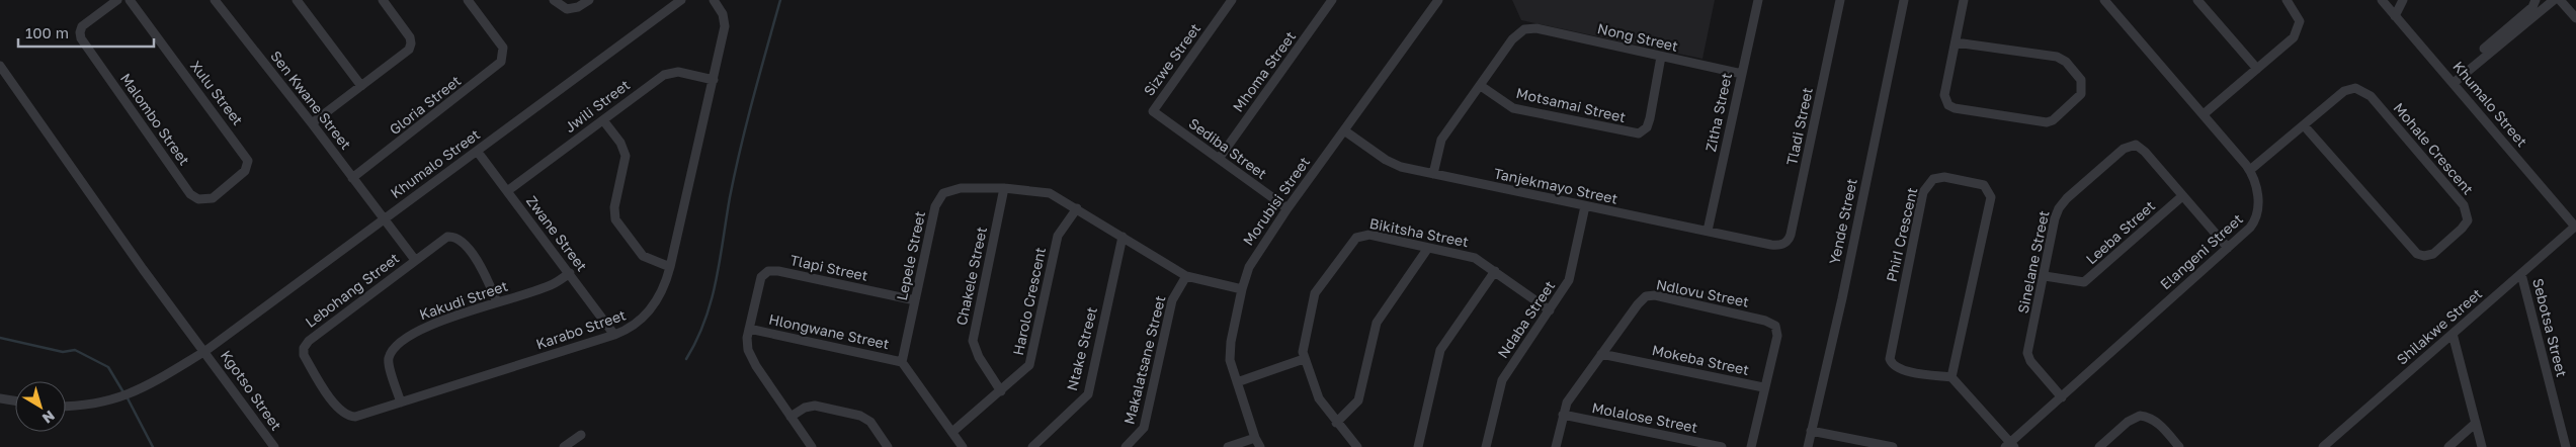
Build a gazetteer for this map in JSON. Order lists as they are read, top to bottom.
{
  "streets": {
    "street": [
      "Nong Street",
      "Sizwe Street",
      "Mhoma Street",
      "Xulu Street",
      "Sen Kwane Street",
      "Khumalo Street",
      "Gloria Street",
      "Motsamai Street",
      "Jwili Street",
      "Zitha Street",
      "Malombo Street",
      "Tladi Street",
      "Sediba Street",
      "Mohale Crescent",
      "Tanjekmayo Street",
      "Morubisi Street",
      "Yende Street",
      "Bikitsha Street",
      "Leeba Street",
      "Zwane Street",
      "PhirI Crescent",
      "Elangeni Street",
      "Lepele Street",
      "Sinelane Street",
      "Tlapi Street",
      "Chakele Street",
      "Lebohang Street",
      "Ndlovu Street",
      "Kakudi Street",
      "Harolo Crescent",
      "Ndaba Street",
      "Shilakwe Street",
      "Sebotsa Street",
      "Karabo Street",
      "Hlongwane Street",
      "Ntake Street",
      "Makalatsane Street",
      "Mokeba Street",
      "Kgotso Street",
      "Molalose Street"
    ]
  },
  "crossings": [
    ["Nong Street", "Motsamai Street"],
    ["Nong Street", "Zitha Street"],
    ["Sizwe Street", "Sediba Street"],
    ["Mhoma Street", "Sediba Street"],
    ["Xulu Street", "Malombo Street"],
    ["Sen Kwane Street", "Khumalo Street"],
    ["Sen Kwane Street", "Gloria Street"],
    ["Sen Kwane Street", "Lebohang Street"],
    ["Khumalo Street", "Zwane Street"],
    ["Khumalo Street", "Lebohang Street"],
    ["Khumalo Street", "Shilakwe Street"],
    ["Khumalo Street", "Kgotso Street"],
    ["Jwili Street", "Zwane Street"],
    ["Jwili Street", "Karabo Street"],
    ["Zitha Street", "Tanjekmayo Street"],
    ["Tladi Street", "Tanjekmayo Street"],
    ["Sediba Street", "Morubisi Street"],
    ["Mohale Crescent", "Elangeni Street"],
    ["Tanjekmayo Street", "Morubisi Street"],
    ["Tanjekmayo Street", "Ndaba Street"],
    ["Morubisi Street", "Lepele Street"],
    ["Bikitsha Street", "Ndaba Street"],
    ["Leeba Street", "Sinelane Street"],
    ["Zwane Street", "Kakudi Street"],
    ["Zwane Street", "Karabo Street"],
    ["Elangeni Street", "Sinelane Street"],
    ["Lepele Street", "Tlapi Street"],
    ["Lepele Street", "Chakele Street"],
    ["Lepele Street", "Harolo Crescent"],
    ["Lepele Street", "Hlongwane Street"],
    ["Lepele Street", "Ntake Street"],
    ["Lepele Street", "Makalatsane Street"],
    ["Tlapi Street", "Hlongwane Street"],
    ["Chakele Street", "Harolo Crescent"],
    ["Lebohang Street", "Kakudi Street"],
    ["Lebohang Street", "Karabo Street"],
    ["Ndlovu Street", "Mokeba Street"],
    ["Ndlovu Street", "Molalose Street"],
    ["Kakudi Street", "Karabo Street"],
    ["Shilakwe Street", "Sebotsa Street"]
  ],
  "scale_bar": "100 m",
  "north": "bottom right"
}
